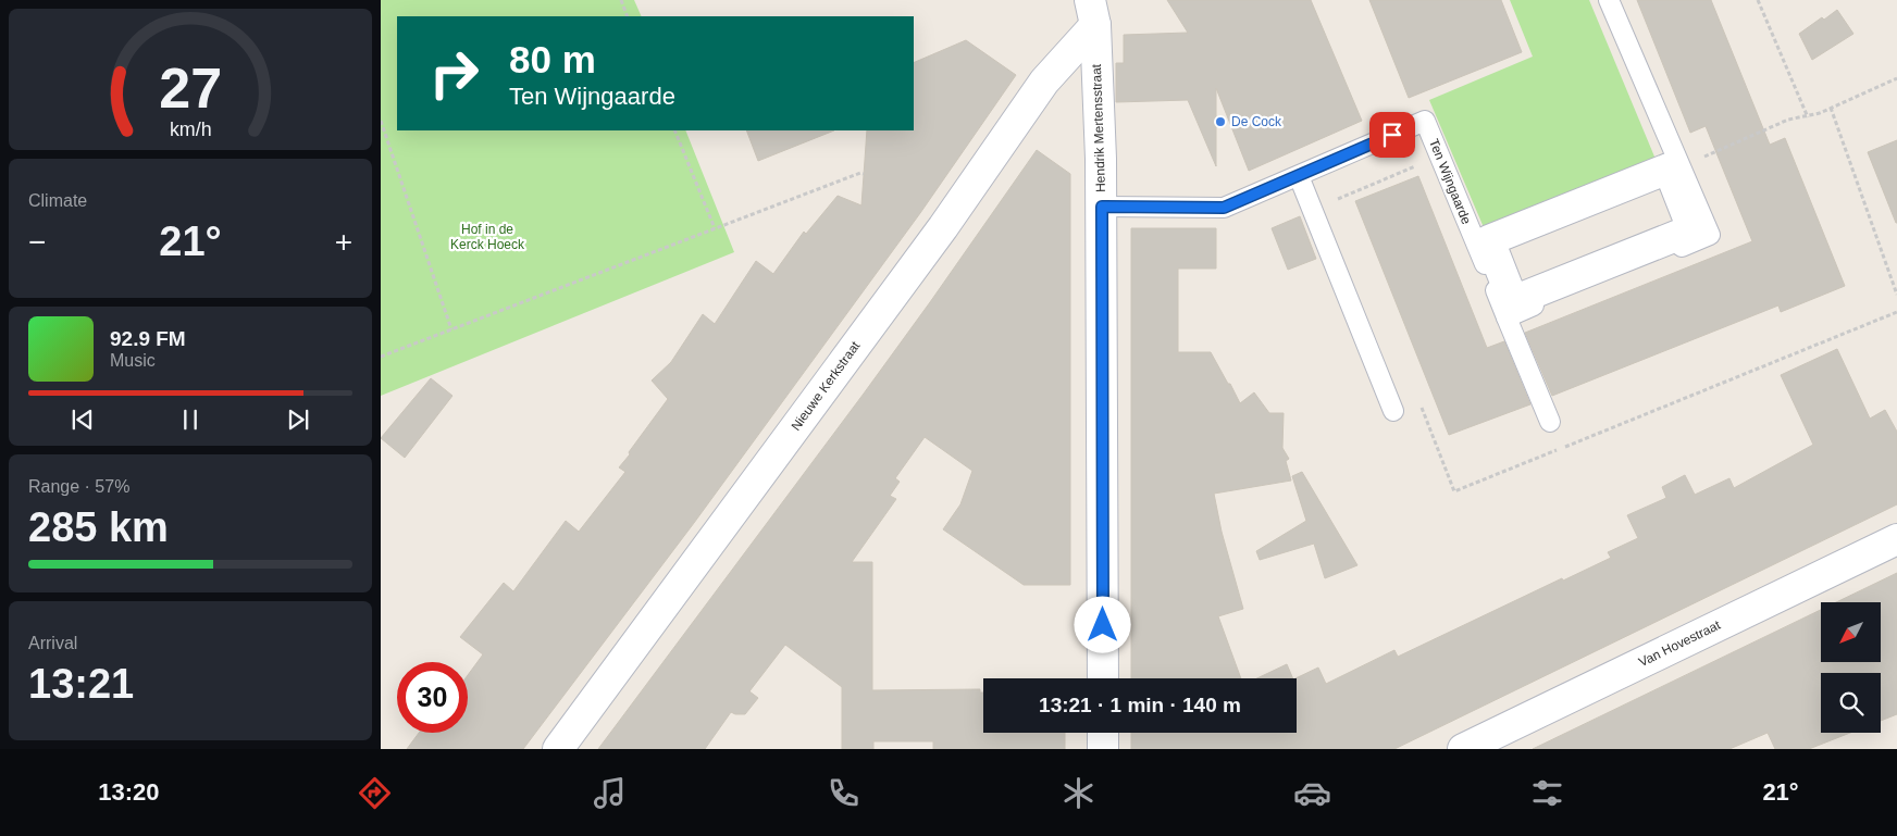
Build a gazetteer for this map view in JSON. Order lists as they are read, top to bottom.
{
  "streets": {
    "street": ["Hendrik Mertensstraat", "Nieuwe Kerkstraat", "Van Hovestraat"],
    "lane": ["Ten Wijngaarde"]
  },
  "crossings": [
    ["Hendrik Mertensstraat", "Ten Wijngaarde"],
    ["Hendrik Mertensstraat", "Nieuwe Kerkstraat"]
  ],
  "parks": ["Hof in de Kerck Hoeck"],
  "places": ["De Cock"],
  "north": "bottom left",
  "page": {
    "turn": ["80 m", "Ten Wijngaarde"],
    "tile": [
      "Climate",
      ["Range · 57%", "285 km"],
      ["Arrival", "13:21"]
    ],
    "heat": ["−", "21°", "+"],
    "song": ["92.9 FM", "Music"],
    "limit": "30",
    "trip": "13:21 · 1 min · 140 m",
    "tabs": ["13:20", "21°"],
    "gauge": ["27", "km/h"]
  }
}
